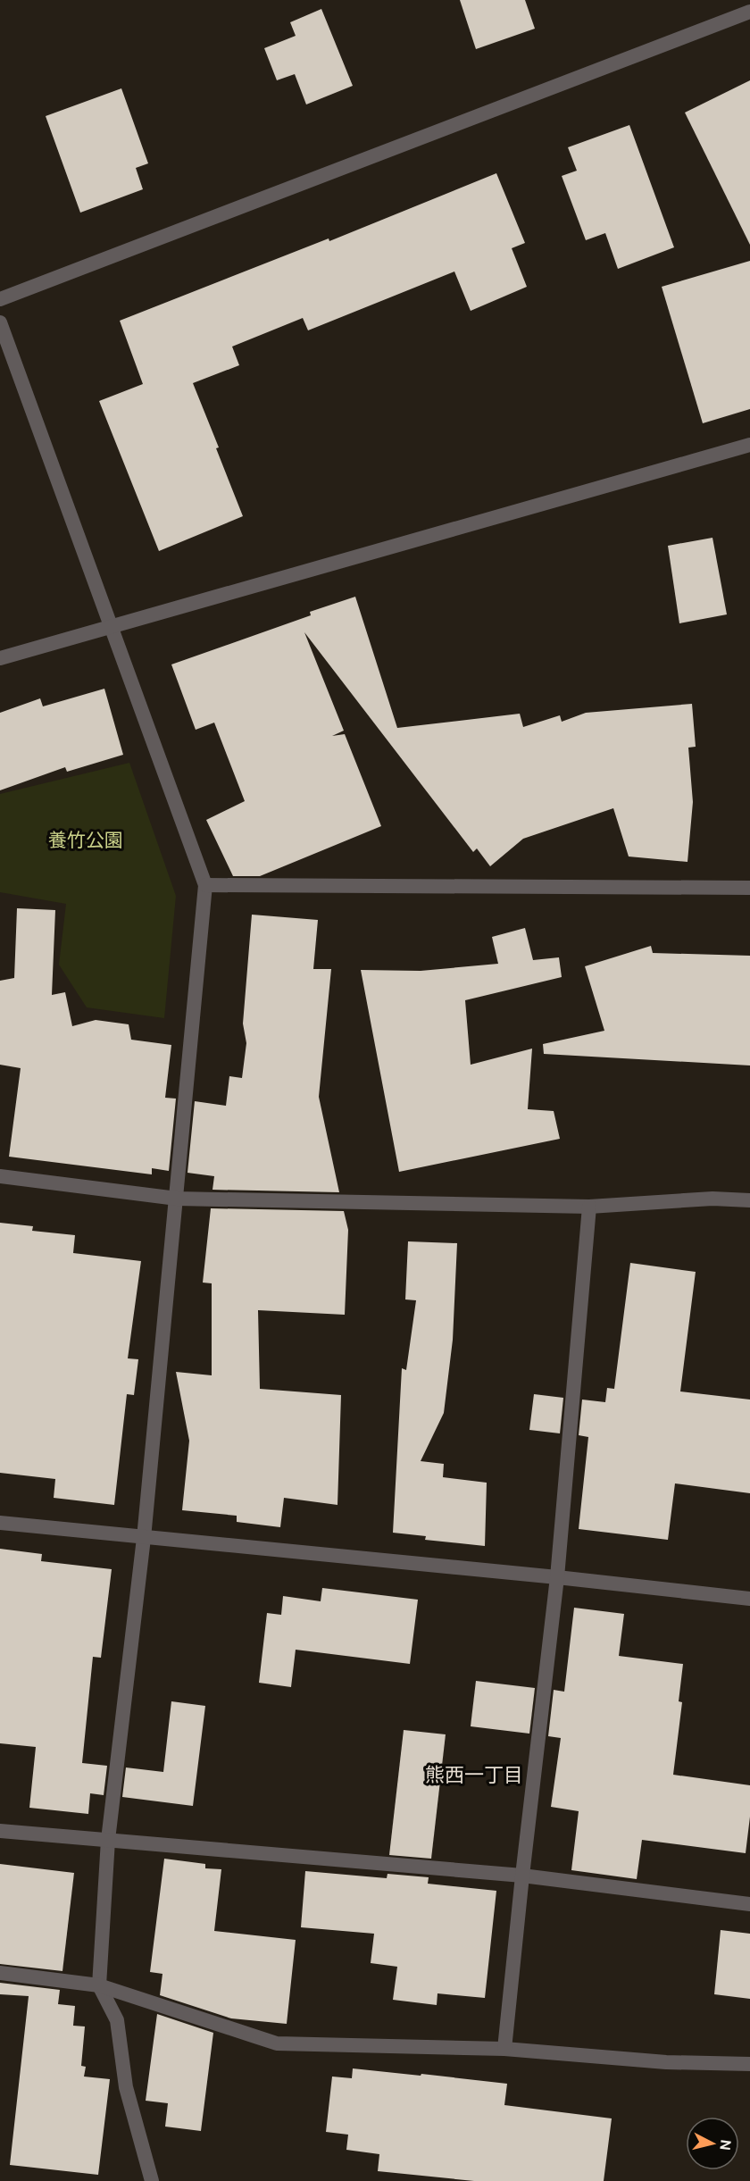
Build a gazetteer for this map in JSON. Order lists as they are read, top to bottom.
{
  "districts": ["熊西一丁目"],
  "parks": ["養竹公園"],
  "north": "right"
}
